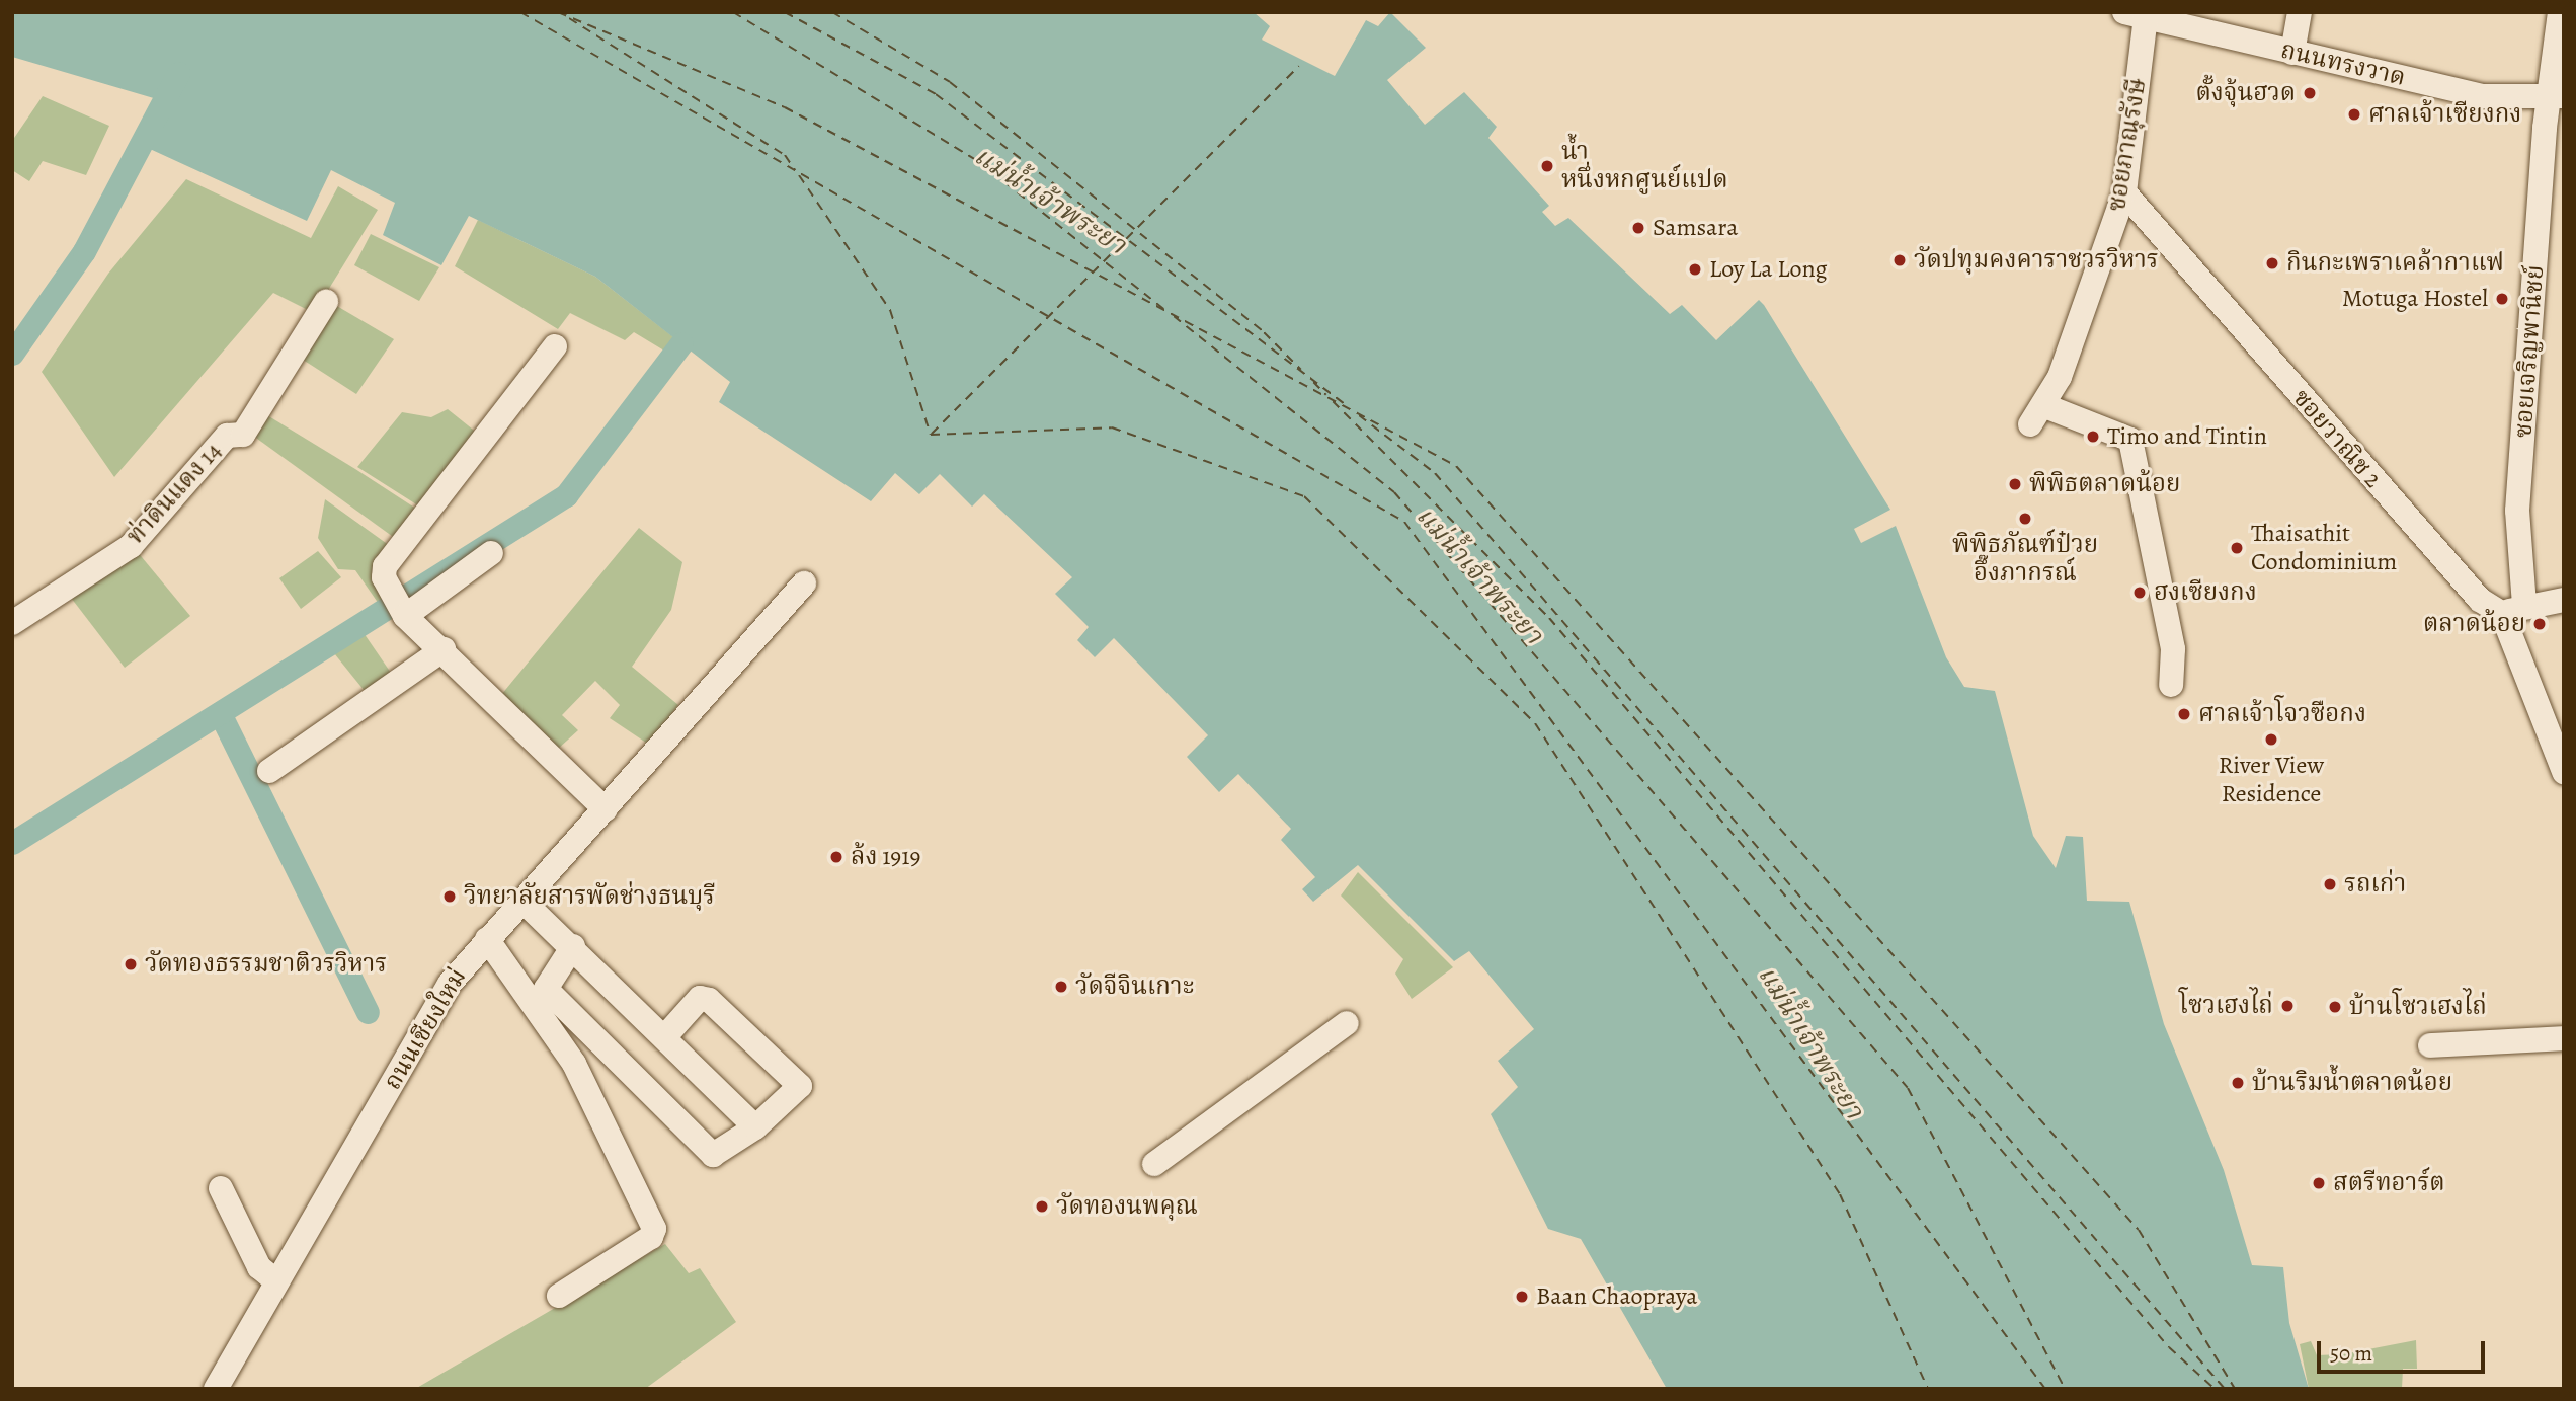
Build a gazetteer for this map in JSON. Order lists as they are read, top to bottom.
{
  "streets": {
    "street": [
      "ถนนทรงวาด",
      "ซอยภาณุรังษี",
      "ซอยเจริญพานิชย์",
      "ซอยวาณิช 2",
      "ท่าดินแดง 14",
      "ถนนเชียงใหม่"
    ]
  },
  "crossings": [
    ["ถนนทรงวาด", "ซอยภาณุรังษี"],
    ["ถนนทรงวาด", "ซอยเจริญพานิชย์"],
    ["ซอยภาณุรังษี", "ซอยวาณิช 2"],
    ["ซอยเจริญพานิชย์", "ซอยวาณิช 2"]
  ],
  "water": ["แม่น้ำเจ้าพระยา"],
  "places": [
    "ตั้งจุ้นฮวด",
    "ศาลเจ้าเซียงกง",
    "น้ำ หนึ่งหกศูนย์แปด",
    "Samsara",
    "วัดปทุมคงคาราชวรวิหาร",
    "กินกะเพราเคล้ากาแฟ",
    "Loy La Long",
    "Motuga Hostel",
    "Timo and Tintin",
    "พิพิธตลาดน้อย",
    "พิพิธภัณฑ์ป๋วย อึ๊งภากรณ์",
    "Thaisathit Condominium",
    "ฮงเซียงกง",
    "ตลาดน้อย",
    "ศาลเจ้าโจวซือกง",
    "River View Residence",
    "ล้ง 1919",
    "รถเก่า",
    "วิทยาลัยสารพัดช่างธนบุรี",
    "วัดทองธรรมชาติวรวิหาร",
    "วัดจีจินเกาะ",
    "โซวเฮงไถ่",
    "บ้านโซวเฮงไถ่",
    "บ้านริมน้ำตลาดน้อย",
    "สตรีทอาร์ต",
    "วัดทองนพคุณ",
    "Baan Chaopraya"
  ],
  "scale_bar": "50 m"
}
